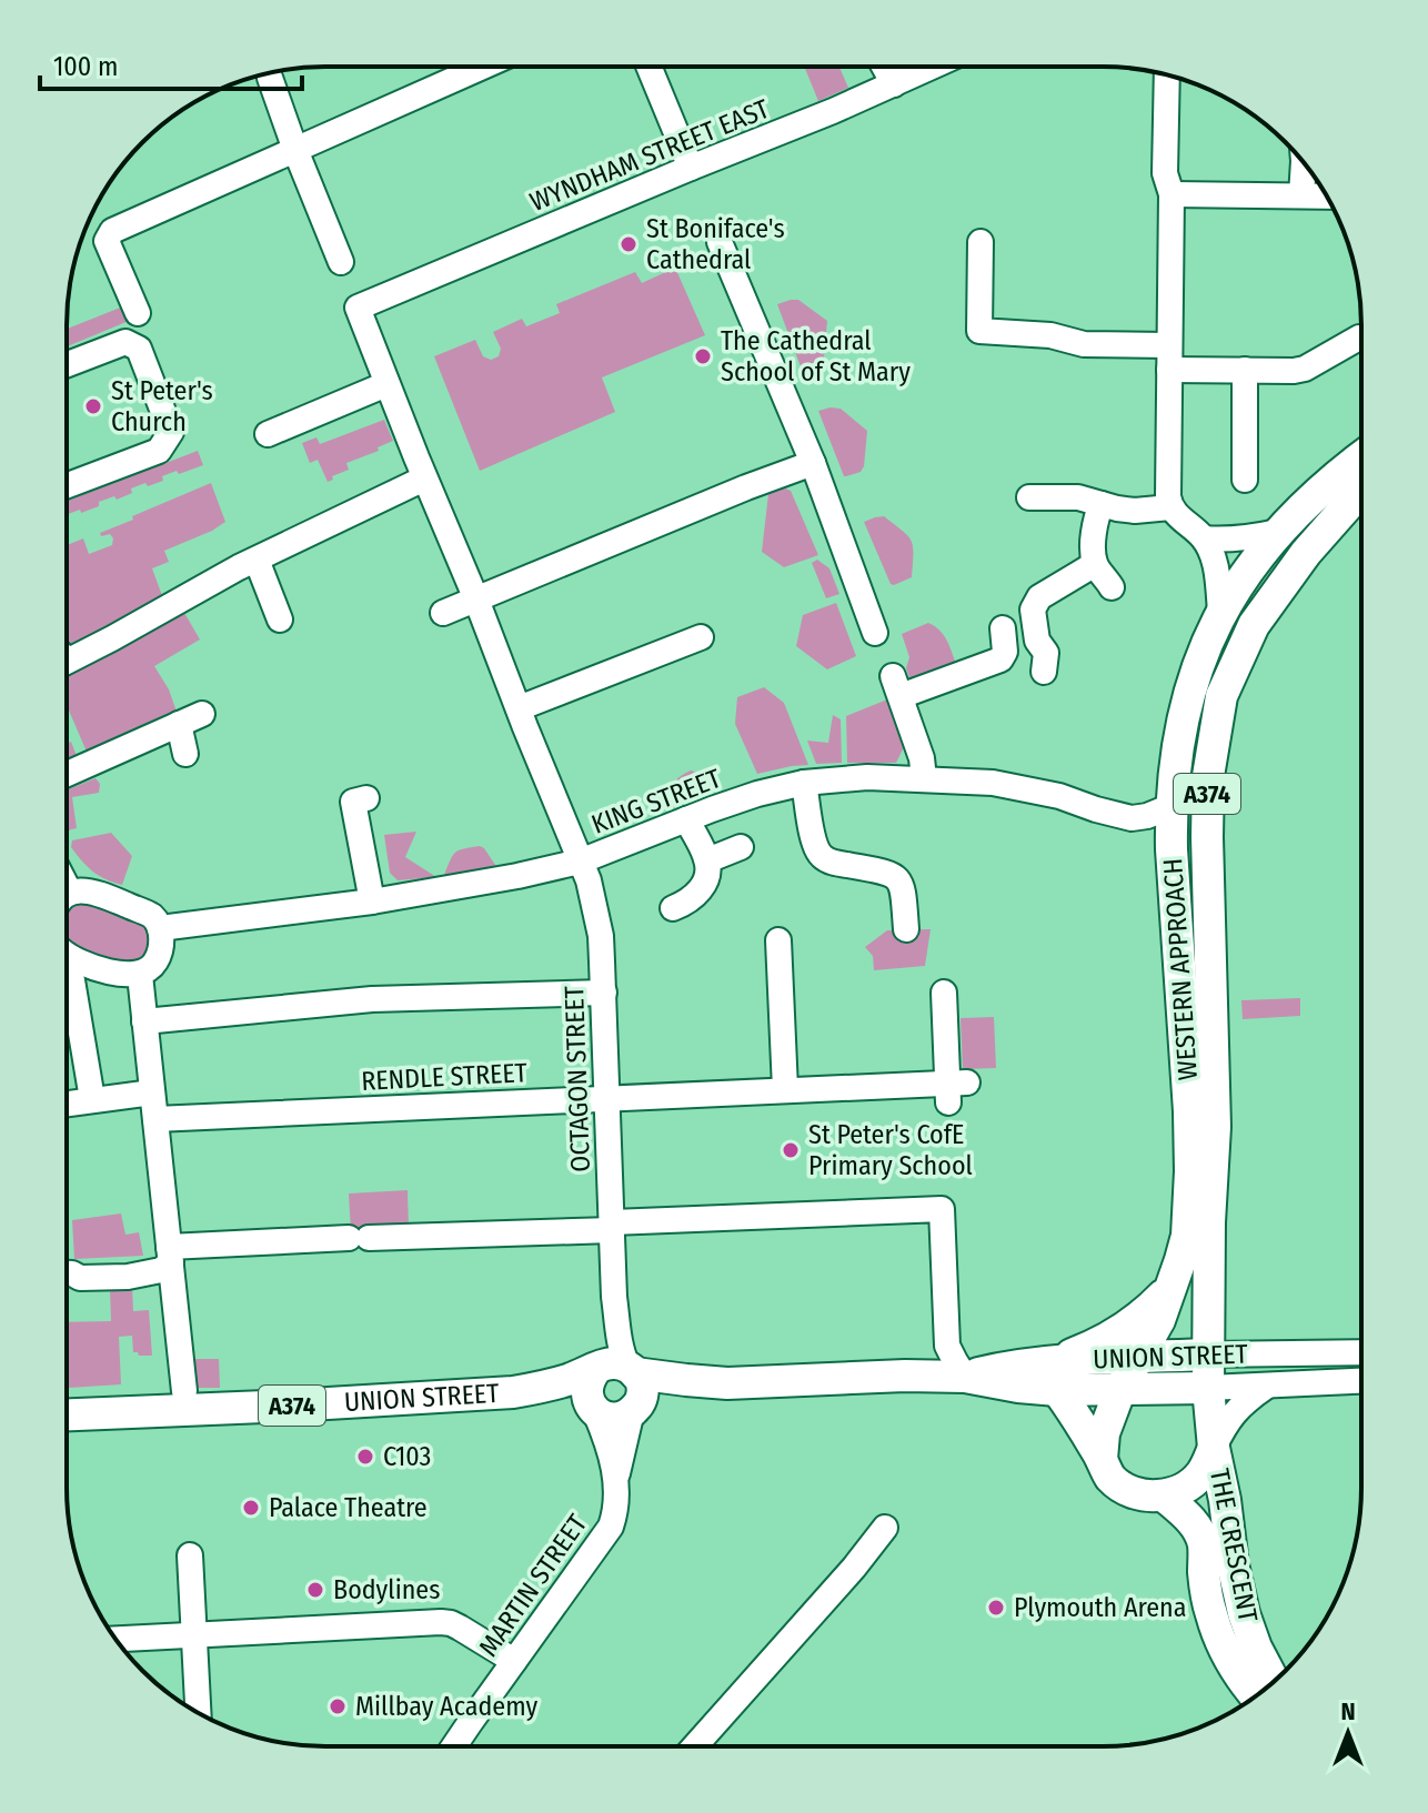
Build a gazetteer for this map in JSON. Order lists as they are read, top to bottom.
{
  "streets": {
    "main road": [
      "A374",
      "WESTERN APPROACH",
      "UNION STREET",
      "THE CRESCENT"
    ],
    "street": [
      "WYNDHAM STREET EAST",
      "KING STREET",
      "RENDLE STREET",
      "OCTAGON STREET",
      "MARTIN STREET"
    ]
  },
  "crossings": [
    ["WYNDHAM STREET EAST", "OCTAGON STREET"],
    ["A374", "WESTERN APPROACH"],
    ["A374", "UNION STREET"],
    ["A374", "THE CRESCENT"],
    ["KING STREET", "WESTERN APPROACH"],
    ["KING STREET", "OCTAGON STREET"],
    ["WESTERN APPROACH", "UNION STREET"],
    ["WESTERN APPROACH", "THE CRESCENT"],
    ["RENDLE STREET", "OCTAGON STREET"],
    ["OCTAGON STREET", "UNION STREET"],
    ["OCTAGON STREET", "MARTIN STREET"],
    ["UNION STREET", "THE CRESCENT"],
    ["UNION STREET", "MARTIN STREET"]
  ],
  "places": [
    "St Boniface's Cathedral",
    "The Cathedral School of St Mary",
    "St Peter's Church",
    "St Peter's CofE Primary School",
    "C103",
    "Palace Theatre",
    "Bodylines",
    "Plymouth Arena",
    "Millbay Academy"
  ],
  "scale_bar": "100 m",
  "north": "top"
}
